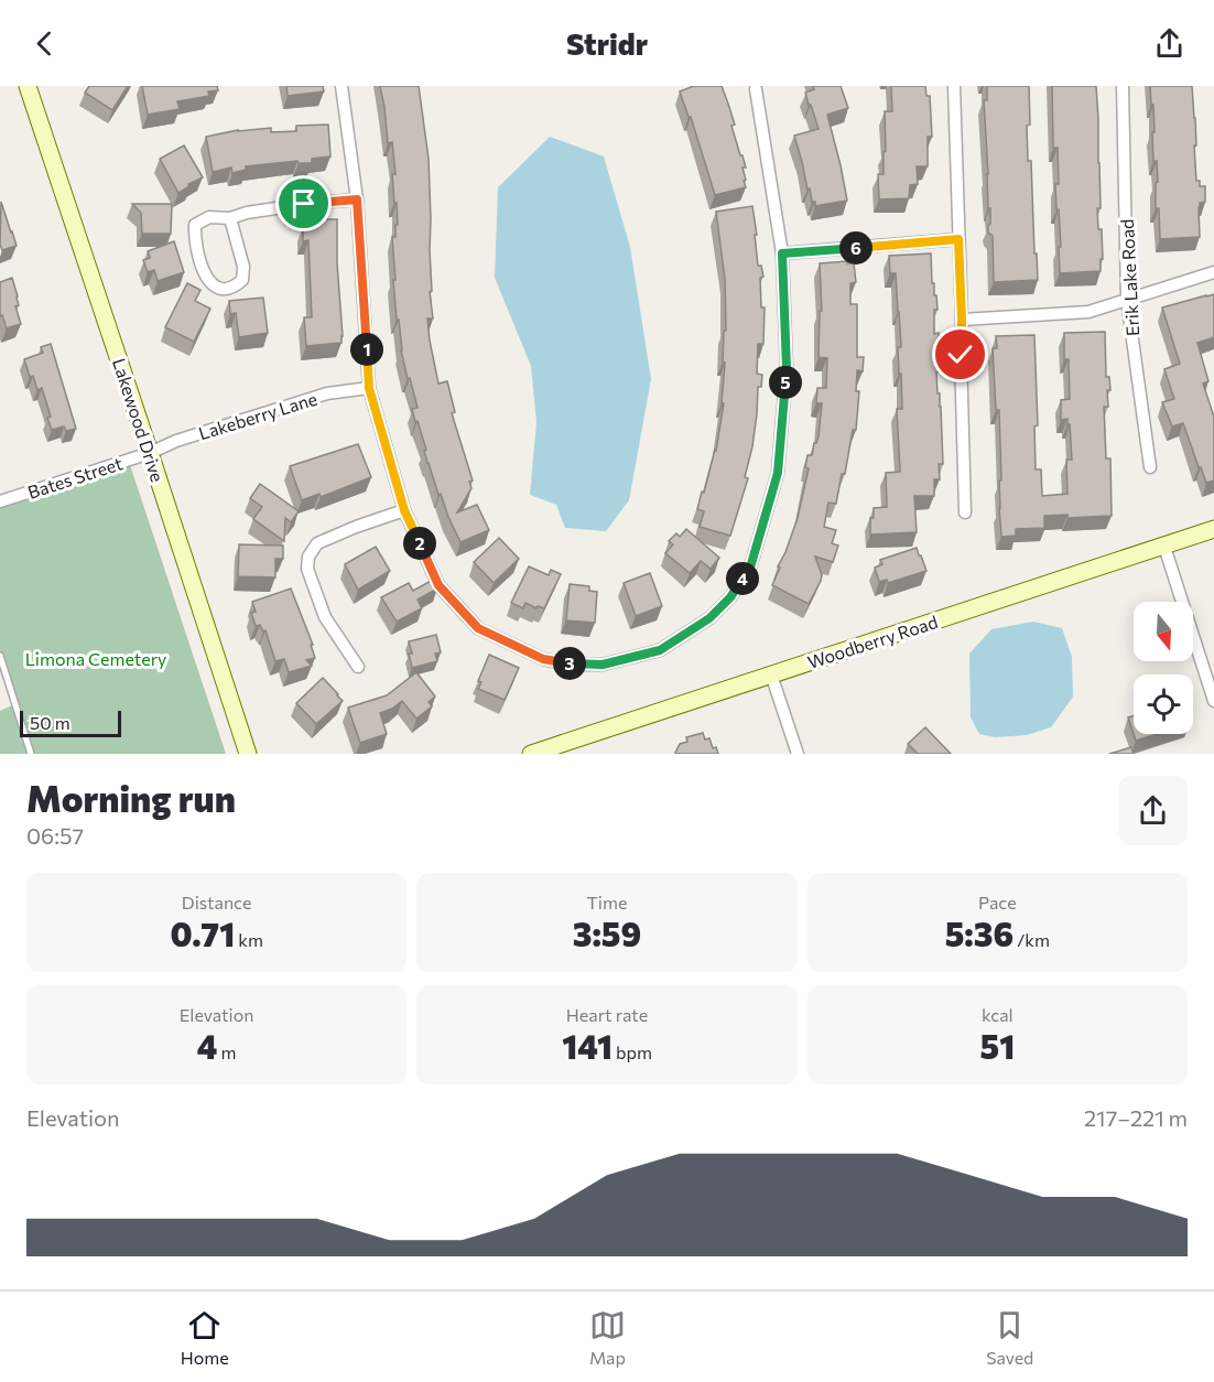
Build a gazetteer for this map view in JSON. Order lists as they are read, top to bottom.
{
  "streets": {
    "street": [
      "Erik Lake Road",
      "Lakeberry Lane",
      "Lakewood Drive",
      "Bates Street",
      "Woodberry Road"
    ]
  },
  "crossings": [
    ["Lakeberry Lane", "Lakewood Drive"],
    ["Lakeberry Lane", "Bates Street"],
    ["Lakewood Drive", "Bates Street"]
  ],
  "parks": ["Limona Cemetery"],
  "scale_bar": "50 m",
  "north": "bottom",
  "page": {
    "header": "Stridr",
    "pins": [
      "6",
      "1",
      "5",
      "2",
      "4",
      "3"
    ],
    "scale": "50 m",
    "heading": ["Morning run", "06:57"],
    "stats": [
      ["Distance", "0.71 km"],
      ["Time", "3:59"],
      ["Pace", "5:36 /km"],
      ["Elevation", "4 m"],
      ["Heart rate", "141 bpm"],
      ["kcal", "51"]
    ],
    "chart": ["Elevation", "217–221 m"],
    "tabs": ["Home", "Map", "Saved"]
  }
}
